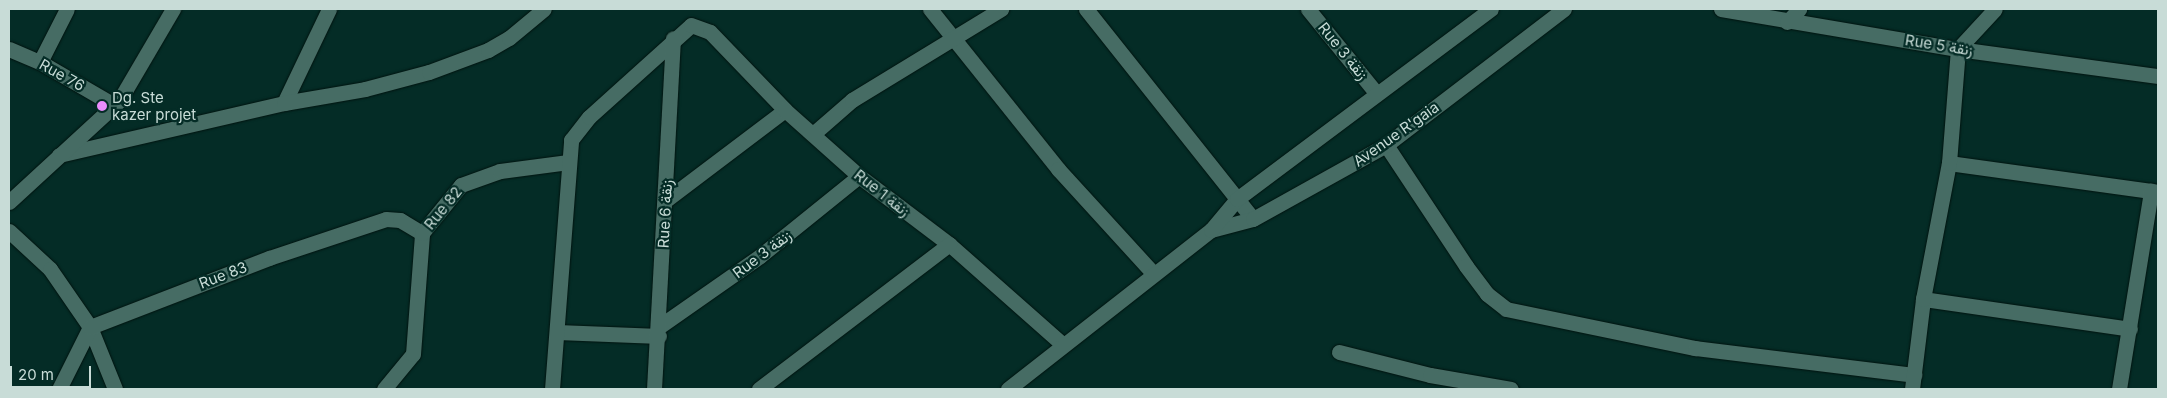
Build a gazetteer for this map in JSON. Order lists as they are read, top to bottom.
{
  "streets": {
    "street": [
      "Rue 5 زنقة",
      "Rue 3 زنقة",
      "Rue 76",
      "Avenue R'gaia",
      "Rue 1 زنقة",
      "Rue 82",
      "Rue 6 زنقة",
      "Rue 83"
    ]
  },
  "crossings": [
    ["Rue 3 زنقة", "Avenue R'gaia"],
    ["Rue 3 زنقة", "Rue 1 زنقة"],
    ["Rue 3 زنقة", "Rue 6 زنقة"],
    ["Avenue R'gaia", "Rue 1 زنقة"],
    ["Rue 1 زنقة", "Rue 6 زنقة"],
    ["Rue 82", "Rue 83"]
  ],
  "places": ["Dg. Ste kazer projet"],
  "scale_bar": "20 m"
}
